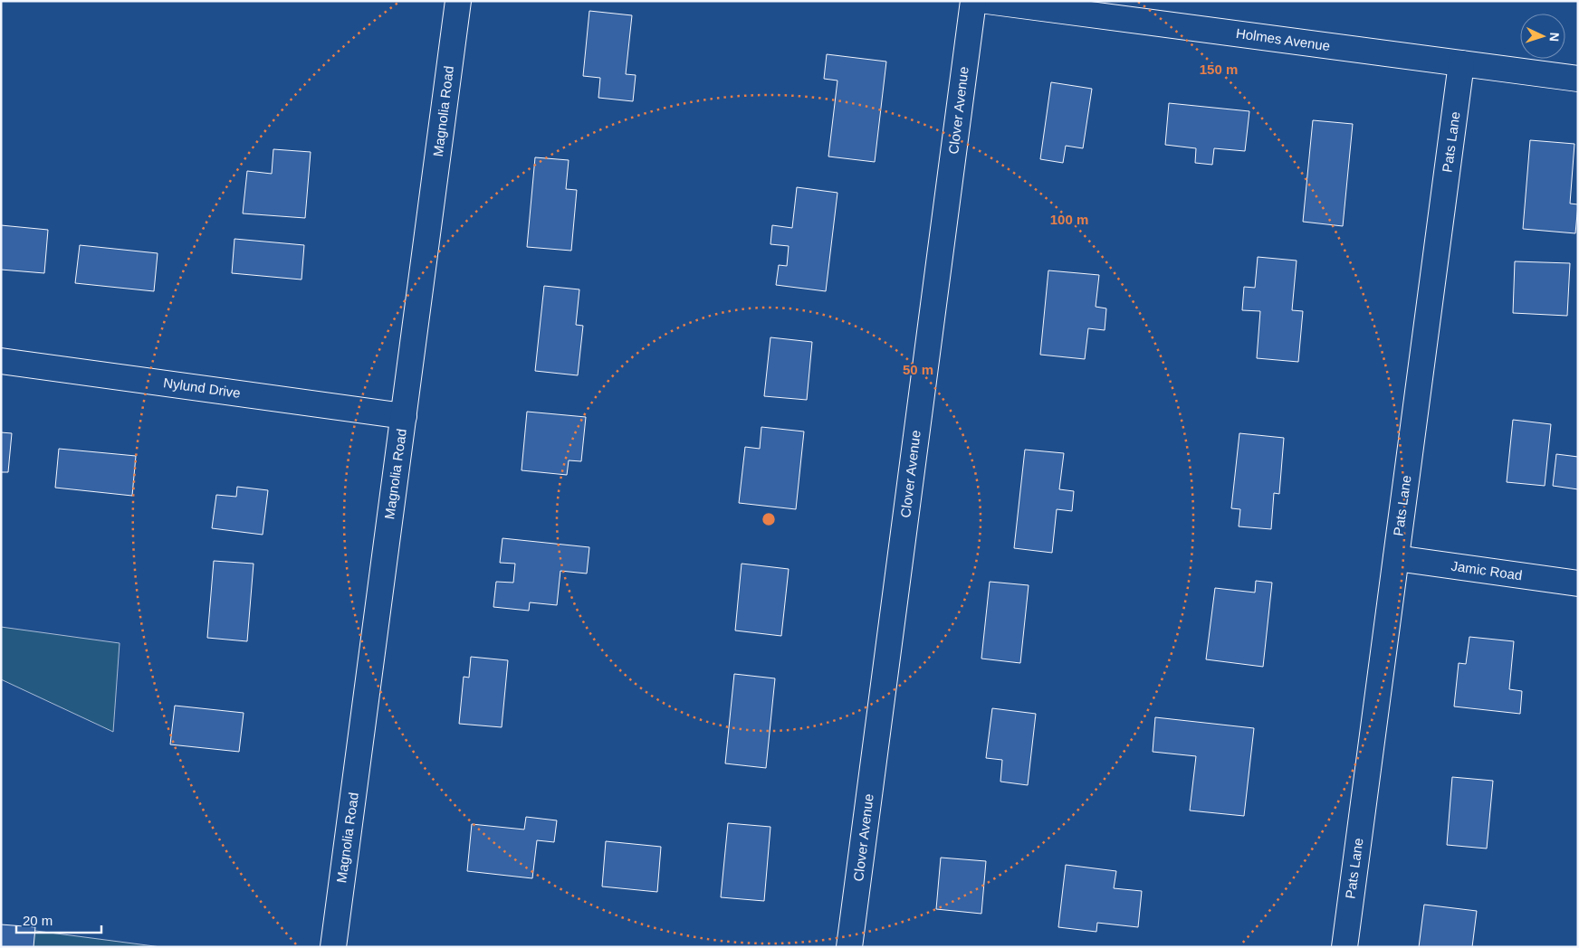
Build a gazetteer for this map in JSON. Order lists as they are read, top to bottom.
{
  "streets": {
    "street": [
      "Holmes Avenue",
      "Clover Avenue",
      "Magnolia Road",
      "Pats Lane",
      "Nylund Drive",
      "Jamic Road"
    ]
  },
  "crossings": [
    ["Holmes Avenue", "Pats Lane"],
    ["Magnolia Road", "Nylund Drive"],
    ["Pats Lane", "Jamic Road"]
  ],
  "scale_bar": "20 m",
  "north": "right",
  "rings": ["150 m", "100 m", "50 m"]
}
